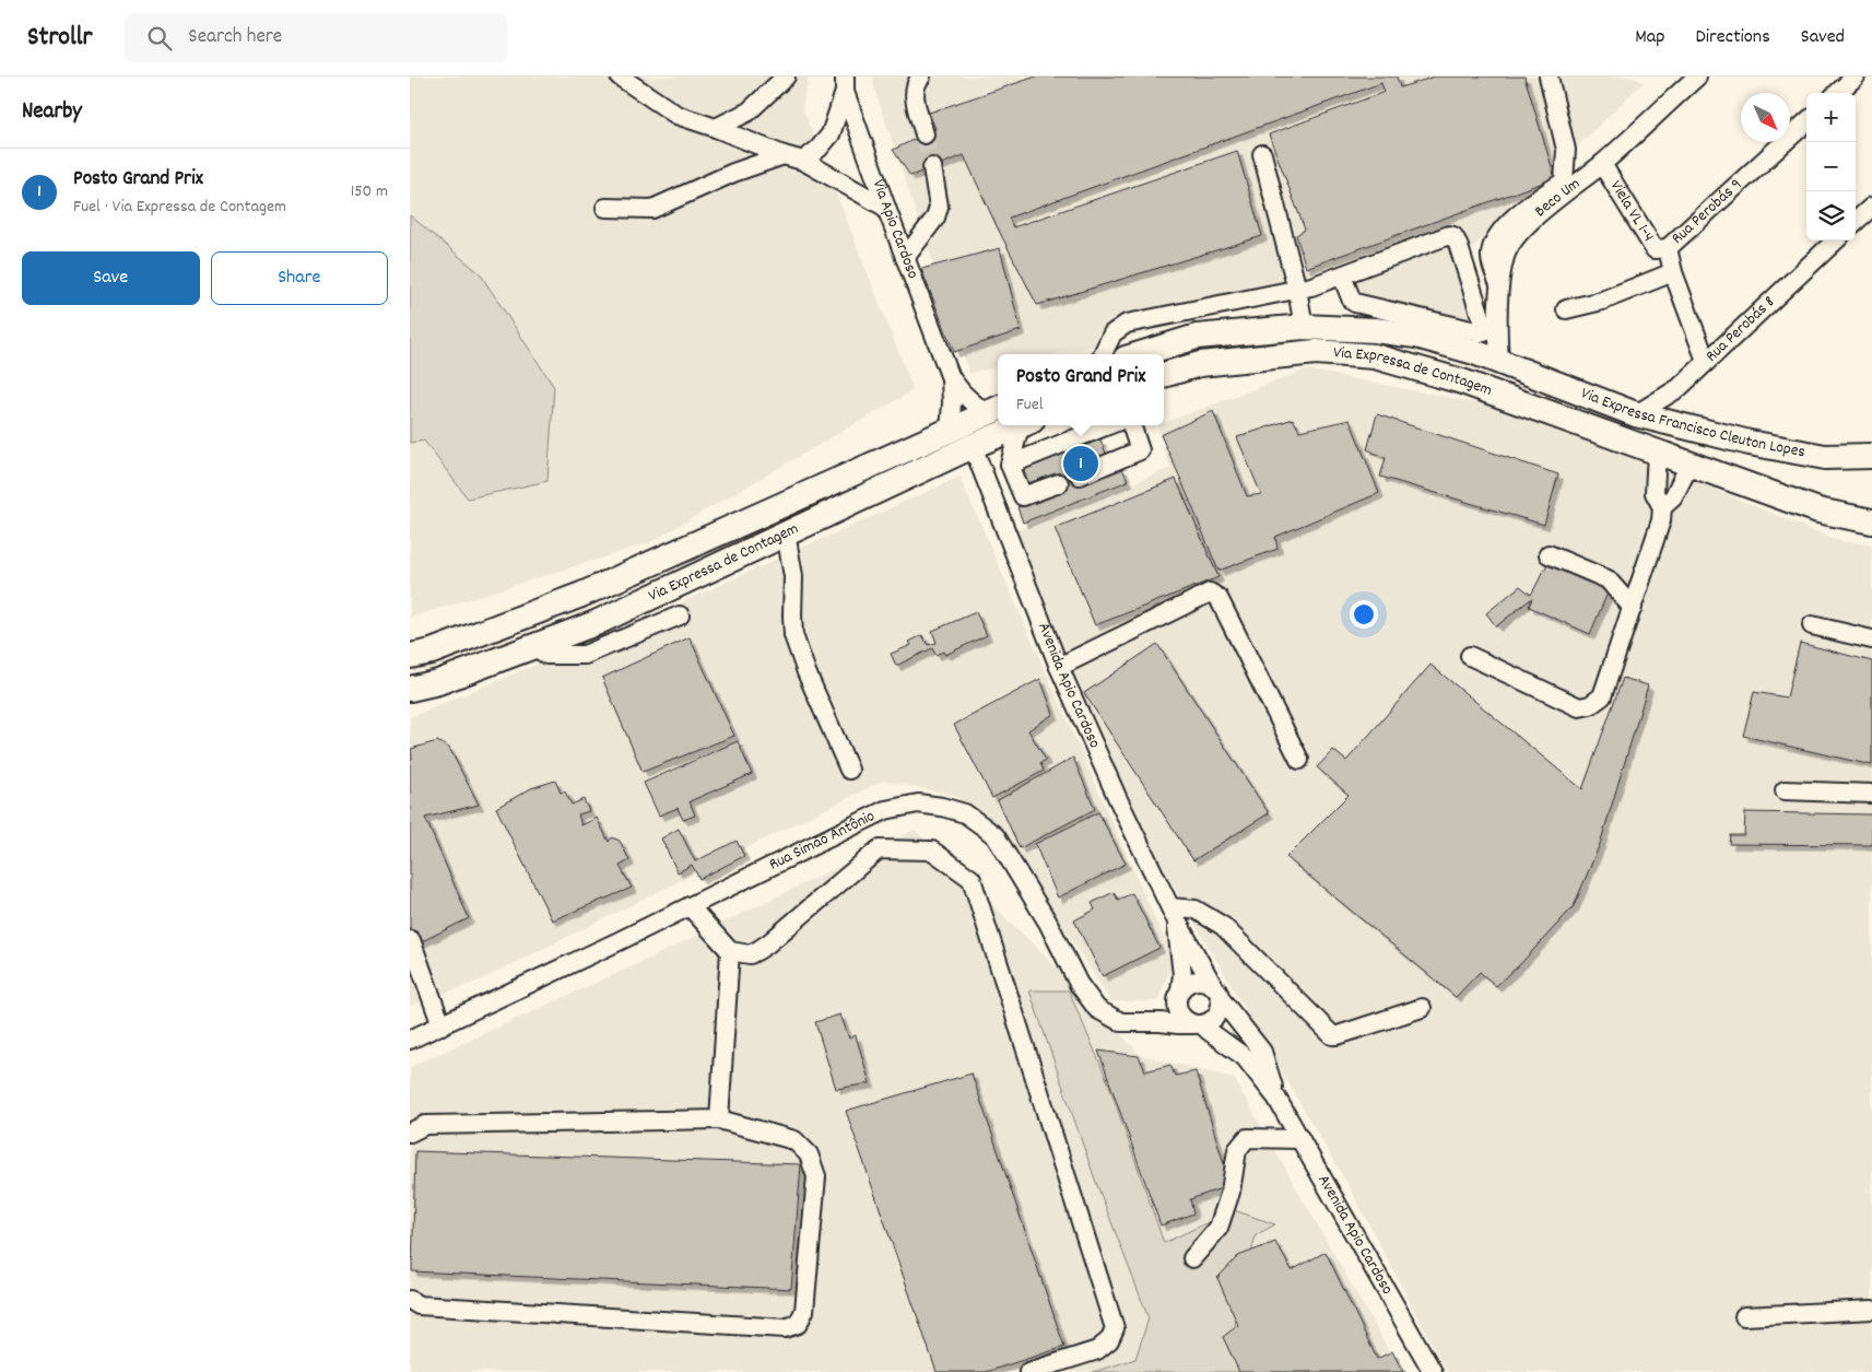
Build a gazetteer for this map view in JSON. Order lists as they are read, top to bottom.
{
  "streets": {
    "highway": ["Via Expressa de Contagem", "Via Expressa Francisco Cleuton Lopes"],
    "street": [
      "Beco Um",
      "Viela VL 1-4",
      "Rua Perobás 9",
      "Via Apio Cardoso",
      "Rua Perobás 8",
      "Avenida Apio Cardoso",
      "Rua Simão Antônio"
    ]
  },
  "crossings": [
    ["Beco Um", "Viela VL 1-4"],
    ["Beco Um", "Via Expressa de Contagem"],
    ["Beco Um", "Via Expressa Francisco Cleuton Lopes"],
    ["Viela VL 1-4", "Rua Perobás 9"],
    ["Rua Perobás 9", "Rua Perobás 8"],
    ["Via Apio Cardoso", "Via Expressa de Contagem"],
    ["Rua Perobás 8", "Via Expressa Francisco Cleuton Lopes"],
    ["Via Expressa de Contagem", "Via Expressa Francisco Cleuton Lopes"],
    ["Via Expressa de Contagem", "Avenida Apio Cardoso"],
    ["Avenida Apio Cardoso", "Rua Simão Antônio"]
  ],
  "north": "bottom right",
  "page": {
    "header": "Strollr",
    "search": "Search here",
    "nav": ["Map", "Directions", "Saved"],
    "heading": "Nearby",
    "map_buttons": ["+", "−"],
    "list": [
      {
        "mark": "1",
        "name": "Posto Grand Prix",
        "note": "Fuel · Via Expressa de Contagem",
        "value": "150 m"
      }
    ],
    "buttons": ["Save", "Share"],
    "popup": ["Posto Grand Prix", "Fuel"],
    "pins": "1"
  }
}
